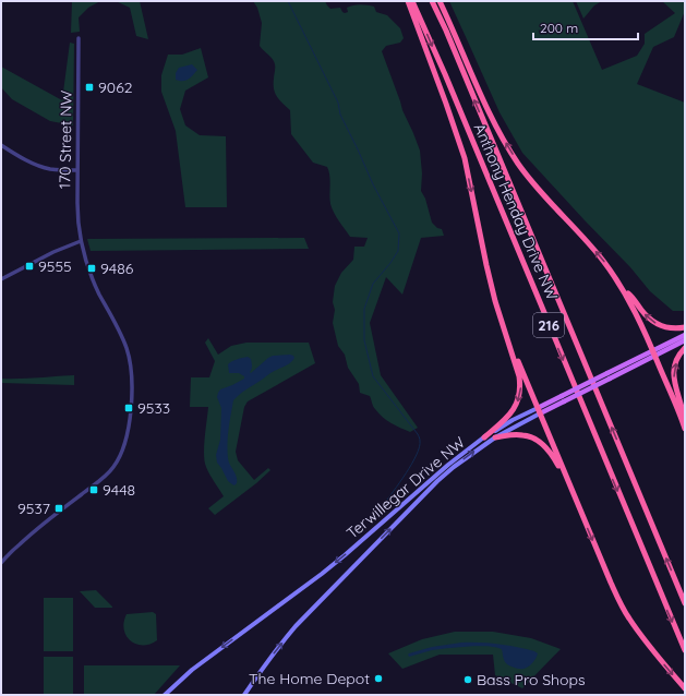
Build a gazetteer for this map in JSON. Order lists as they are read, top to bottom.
{
  "streets": {
    "highway": ["Anthony Henday Drive NW", "216"],
    "main road": ["Terwillegar Drive NW"],
    "street": ["170 Street NW"]
  },
  "places": {
    "transit": [
      "9062",
      "9555",
      "9486",
      "9533",
      "9448",
      "9537"
    ],
    "other": ["The Home Depot", "Bass Pro Shops"]
  },
  "scale_bar": "200 m"
}
